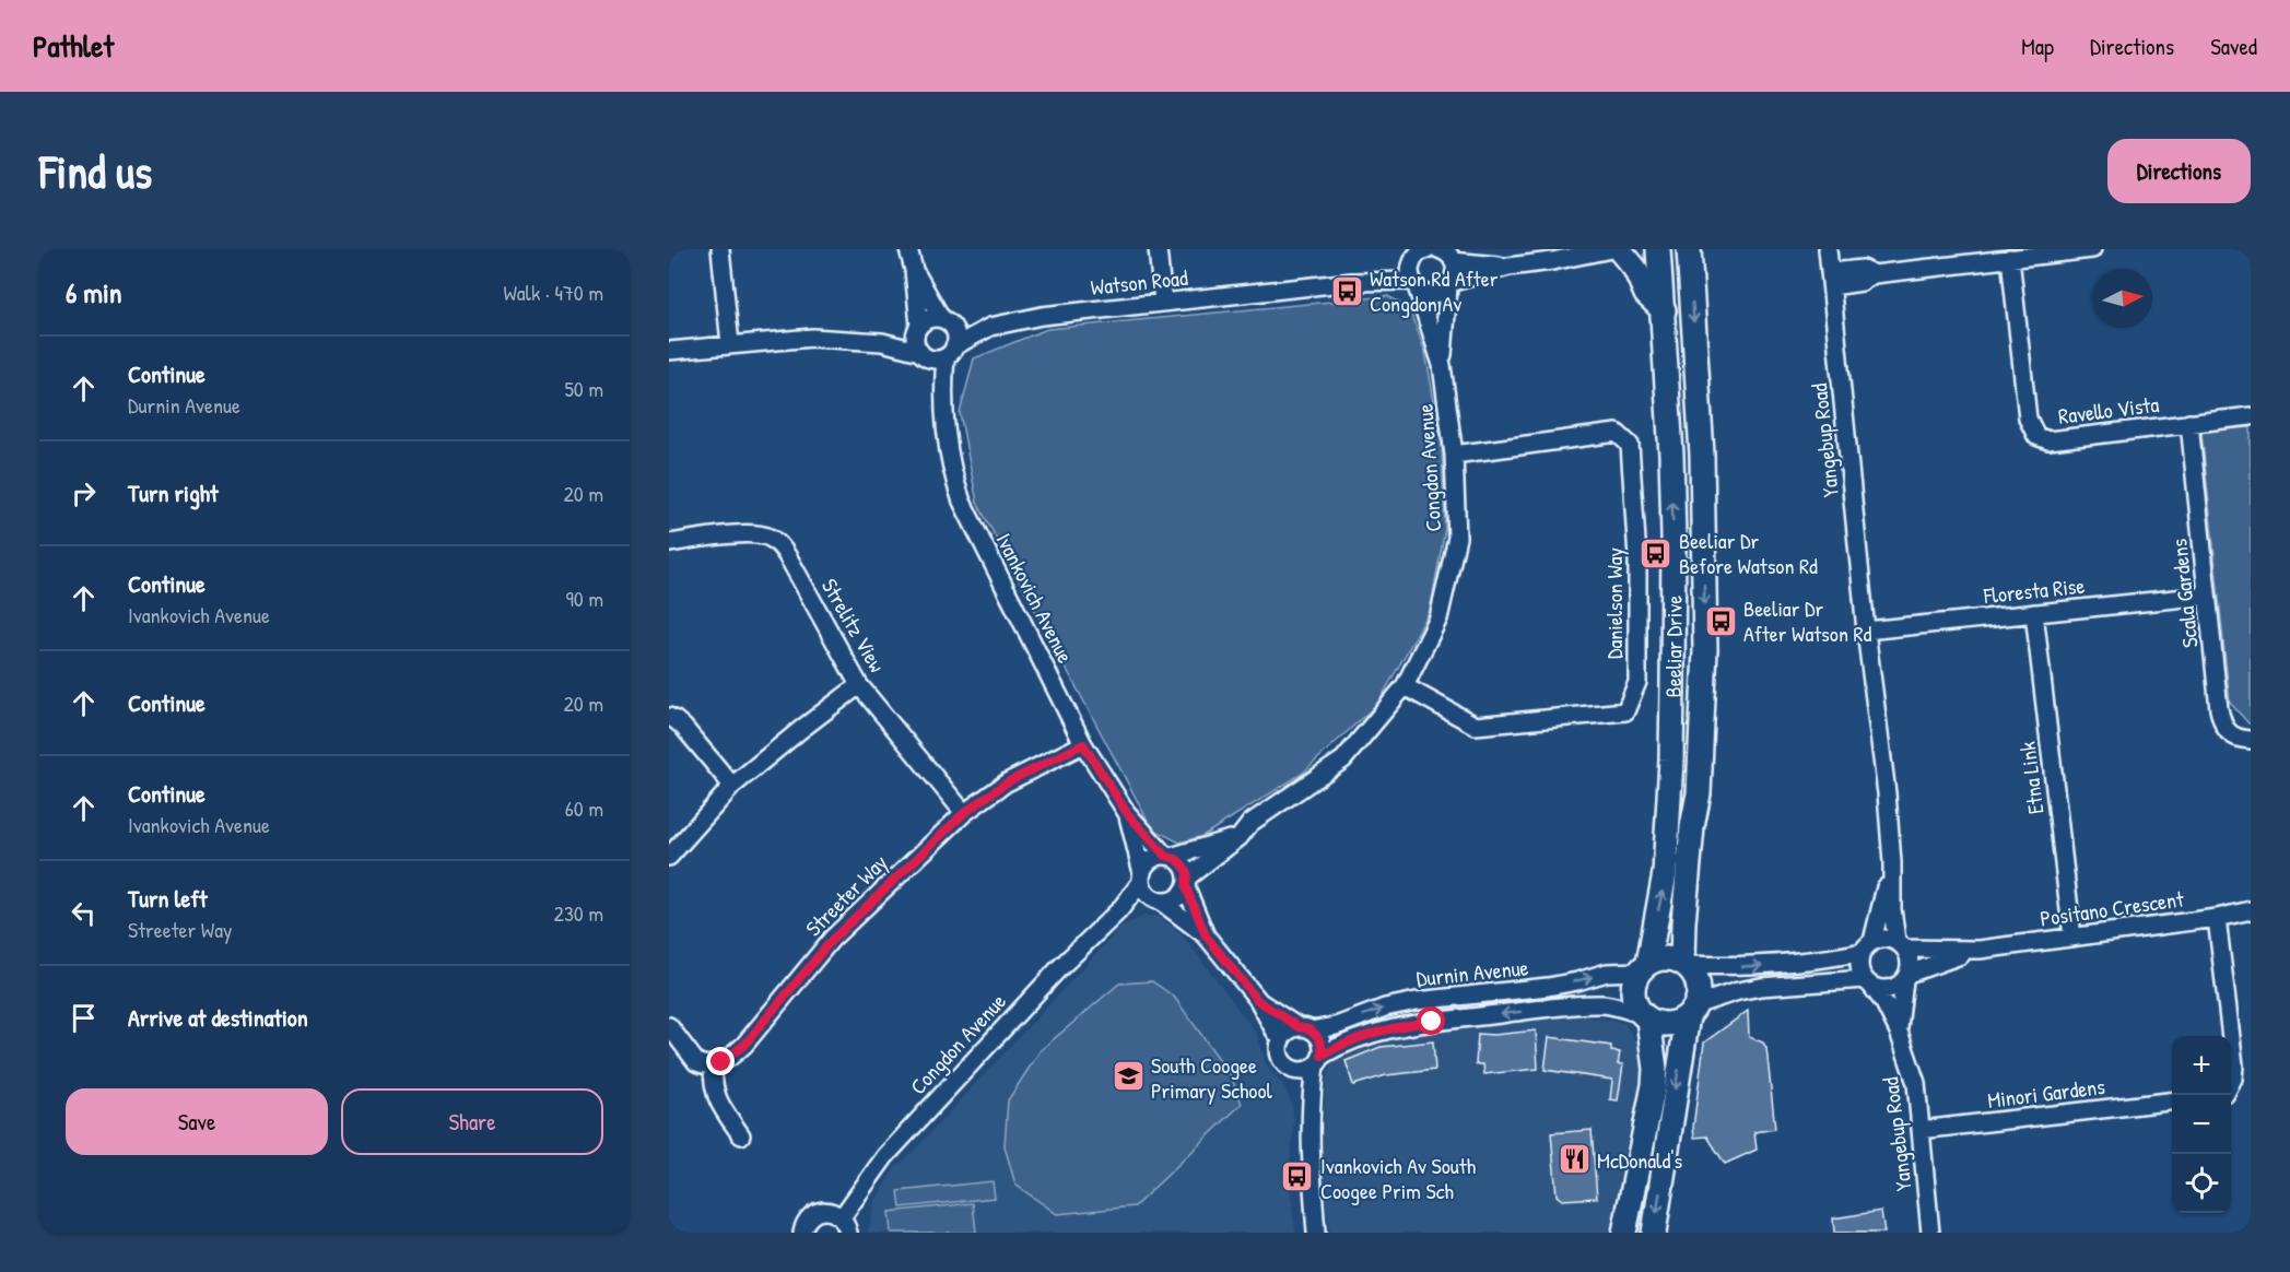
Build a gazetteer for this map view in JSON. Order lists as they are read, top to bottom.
{
  "streets": {
    "highway": ["Beeliar Drive"],
    "street": [
      "Watson Road",
      "Ravello Vista",
      "Yangebup Road",
      "Congdon Avenue",
      "Floresta Rise",
      "Scala Gardens",
      "Ivankovich Avenue",
      "Danielson Way",
      "Strelitz View",
      "Etna Link",
      "Streeter Way",
      "Positano Crescent",
      "Durnin Avenue",
      "Minori Gardens"
    ]
  },
  "crossings": [
    ["Watson Road", "Congdon Avenue"],
    ["Watson Road", "Ivankovich Avenue"],
    ["Ravello Vista", "Scala Gardens"],
    ["Yangebup Road", "Floresta Rise"],
    ["Yangebup Road", "Positano Crescent"],
    ["Yangebup Road", "Minori Gardens"],
    ["Congdon Avenue", "Ivankovich Avenue"],
    ["Congdon Avenue", "Danielson Way"],
    ["Floresta Rise", "Scala Gardens"],
    ["Floresta Rise", "Etna Link"],
    ["Ivankovich Avenue", "Streeter Way"],
    ["Strelitz View", "Streeter Way"],
    ["Beeliar Drive", "Durnin Avenue"],
    ["Etna Link", "Positano Crescent"]
  ],
  "places": {
    "bus stop": [
      "Watson Rd After Congdon Av",
      "Beeliar Dr Before Watson Rd",
      "Beeliar Dr After Watson Rd",
      "Ivankovich Av South Coogee Prim Sch"
    ],
    "school or university": ["South Coogee Primary School"],
    "restaurant": ["McDonald's"]
  },
  "north": "right",
  "page": {
    "header": "Pathlet",
    "nav": ["Map", "Directions", "Saved"],
    "buttons": [
      "Directions",
      ["Save", "Share"]
    ],
    "title": "Find us",
    "heading": ["6 min", "Walk · 470 m"],
    "list": [
      ["Continue", "Durnin Avenue", "50 m"],
      ["Turn right", "20 m"],
      ["Continue", "Ivankovich Avenue", "90 m"],
      ["Continue", "20 m"],
      ["Continue", "Ivankovich Avenue", "60 m"],
      ["Turn left", "Streeter Way", "230 m"],
      "Arrive at destination"
    ],
    "map_buttons": ["+", "−"]
  }
}
